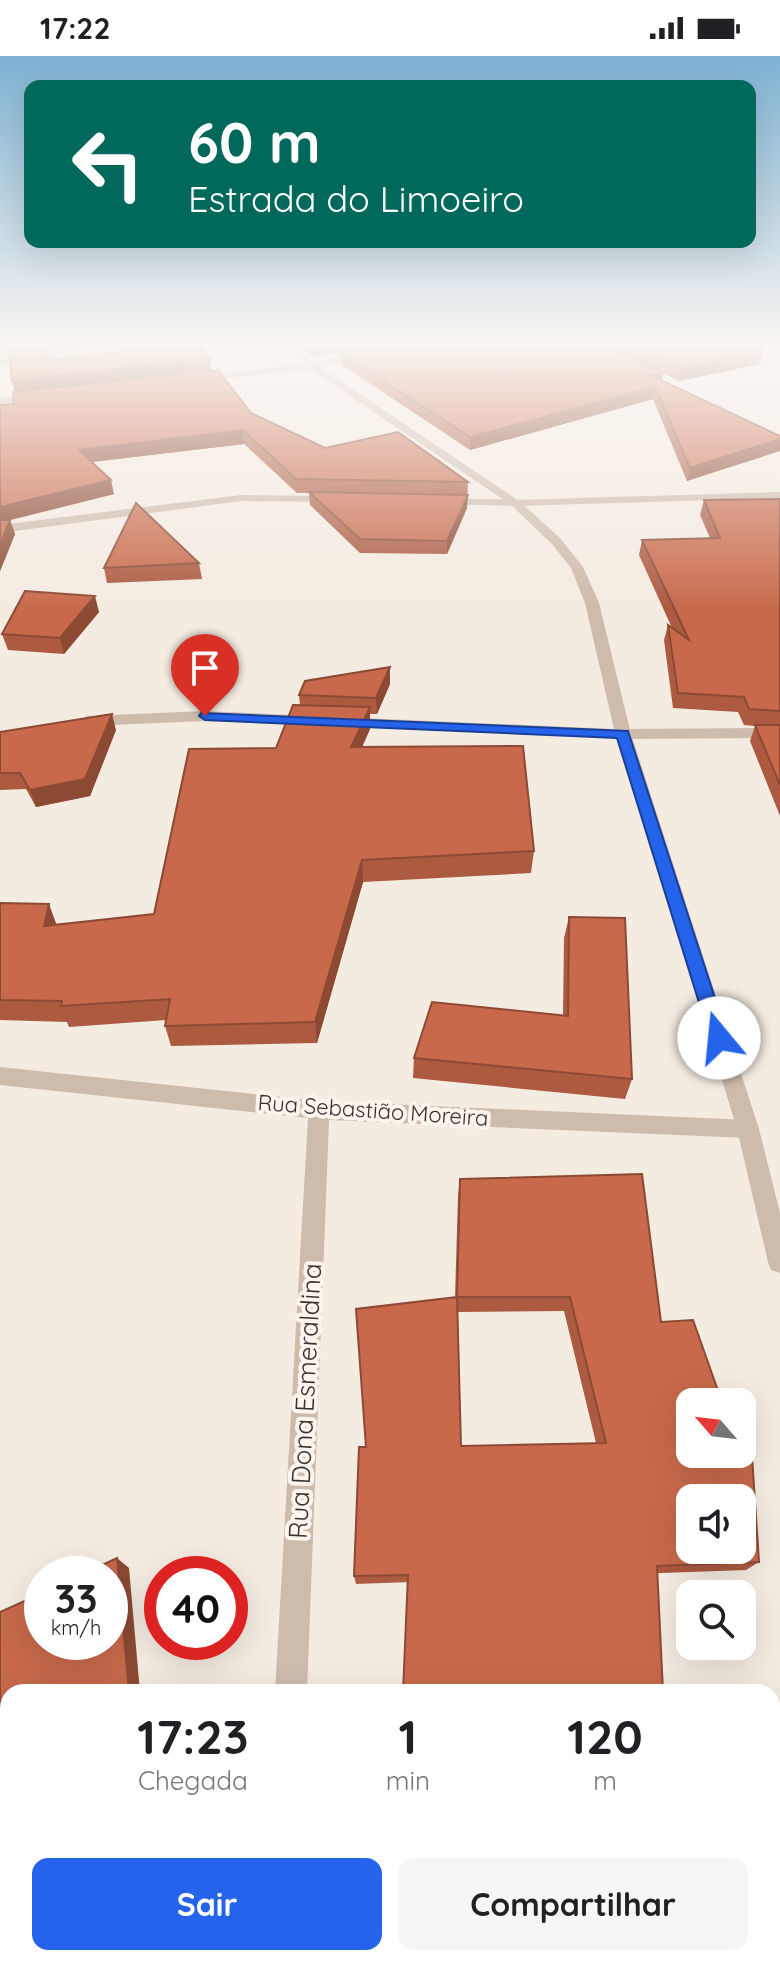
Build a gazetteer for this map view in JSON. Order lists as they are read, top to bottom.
{
  "streets": {
    "street": ["Rua Sebastião Moreira", "Rua Dona Esmeraldina"]
  },
  "crossings": [
    ["Rua Sebastião Moreira", "Rua Dona Esmeraldina"]
  ],
  "north": "top left",
  "page": {
    "status": "17:22",
    "turn": ["60 m", "Estrada do Limoeiro"],
    "speed": "33 km/h",
    "limit": "40",
    "eta": [
      "17:23",
      "Chegada",
      "1",
      "min",
      "120",
      "m"
    ],
    "buttons": ["Sair", "Compartilhar"]
  }
}
